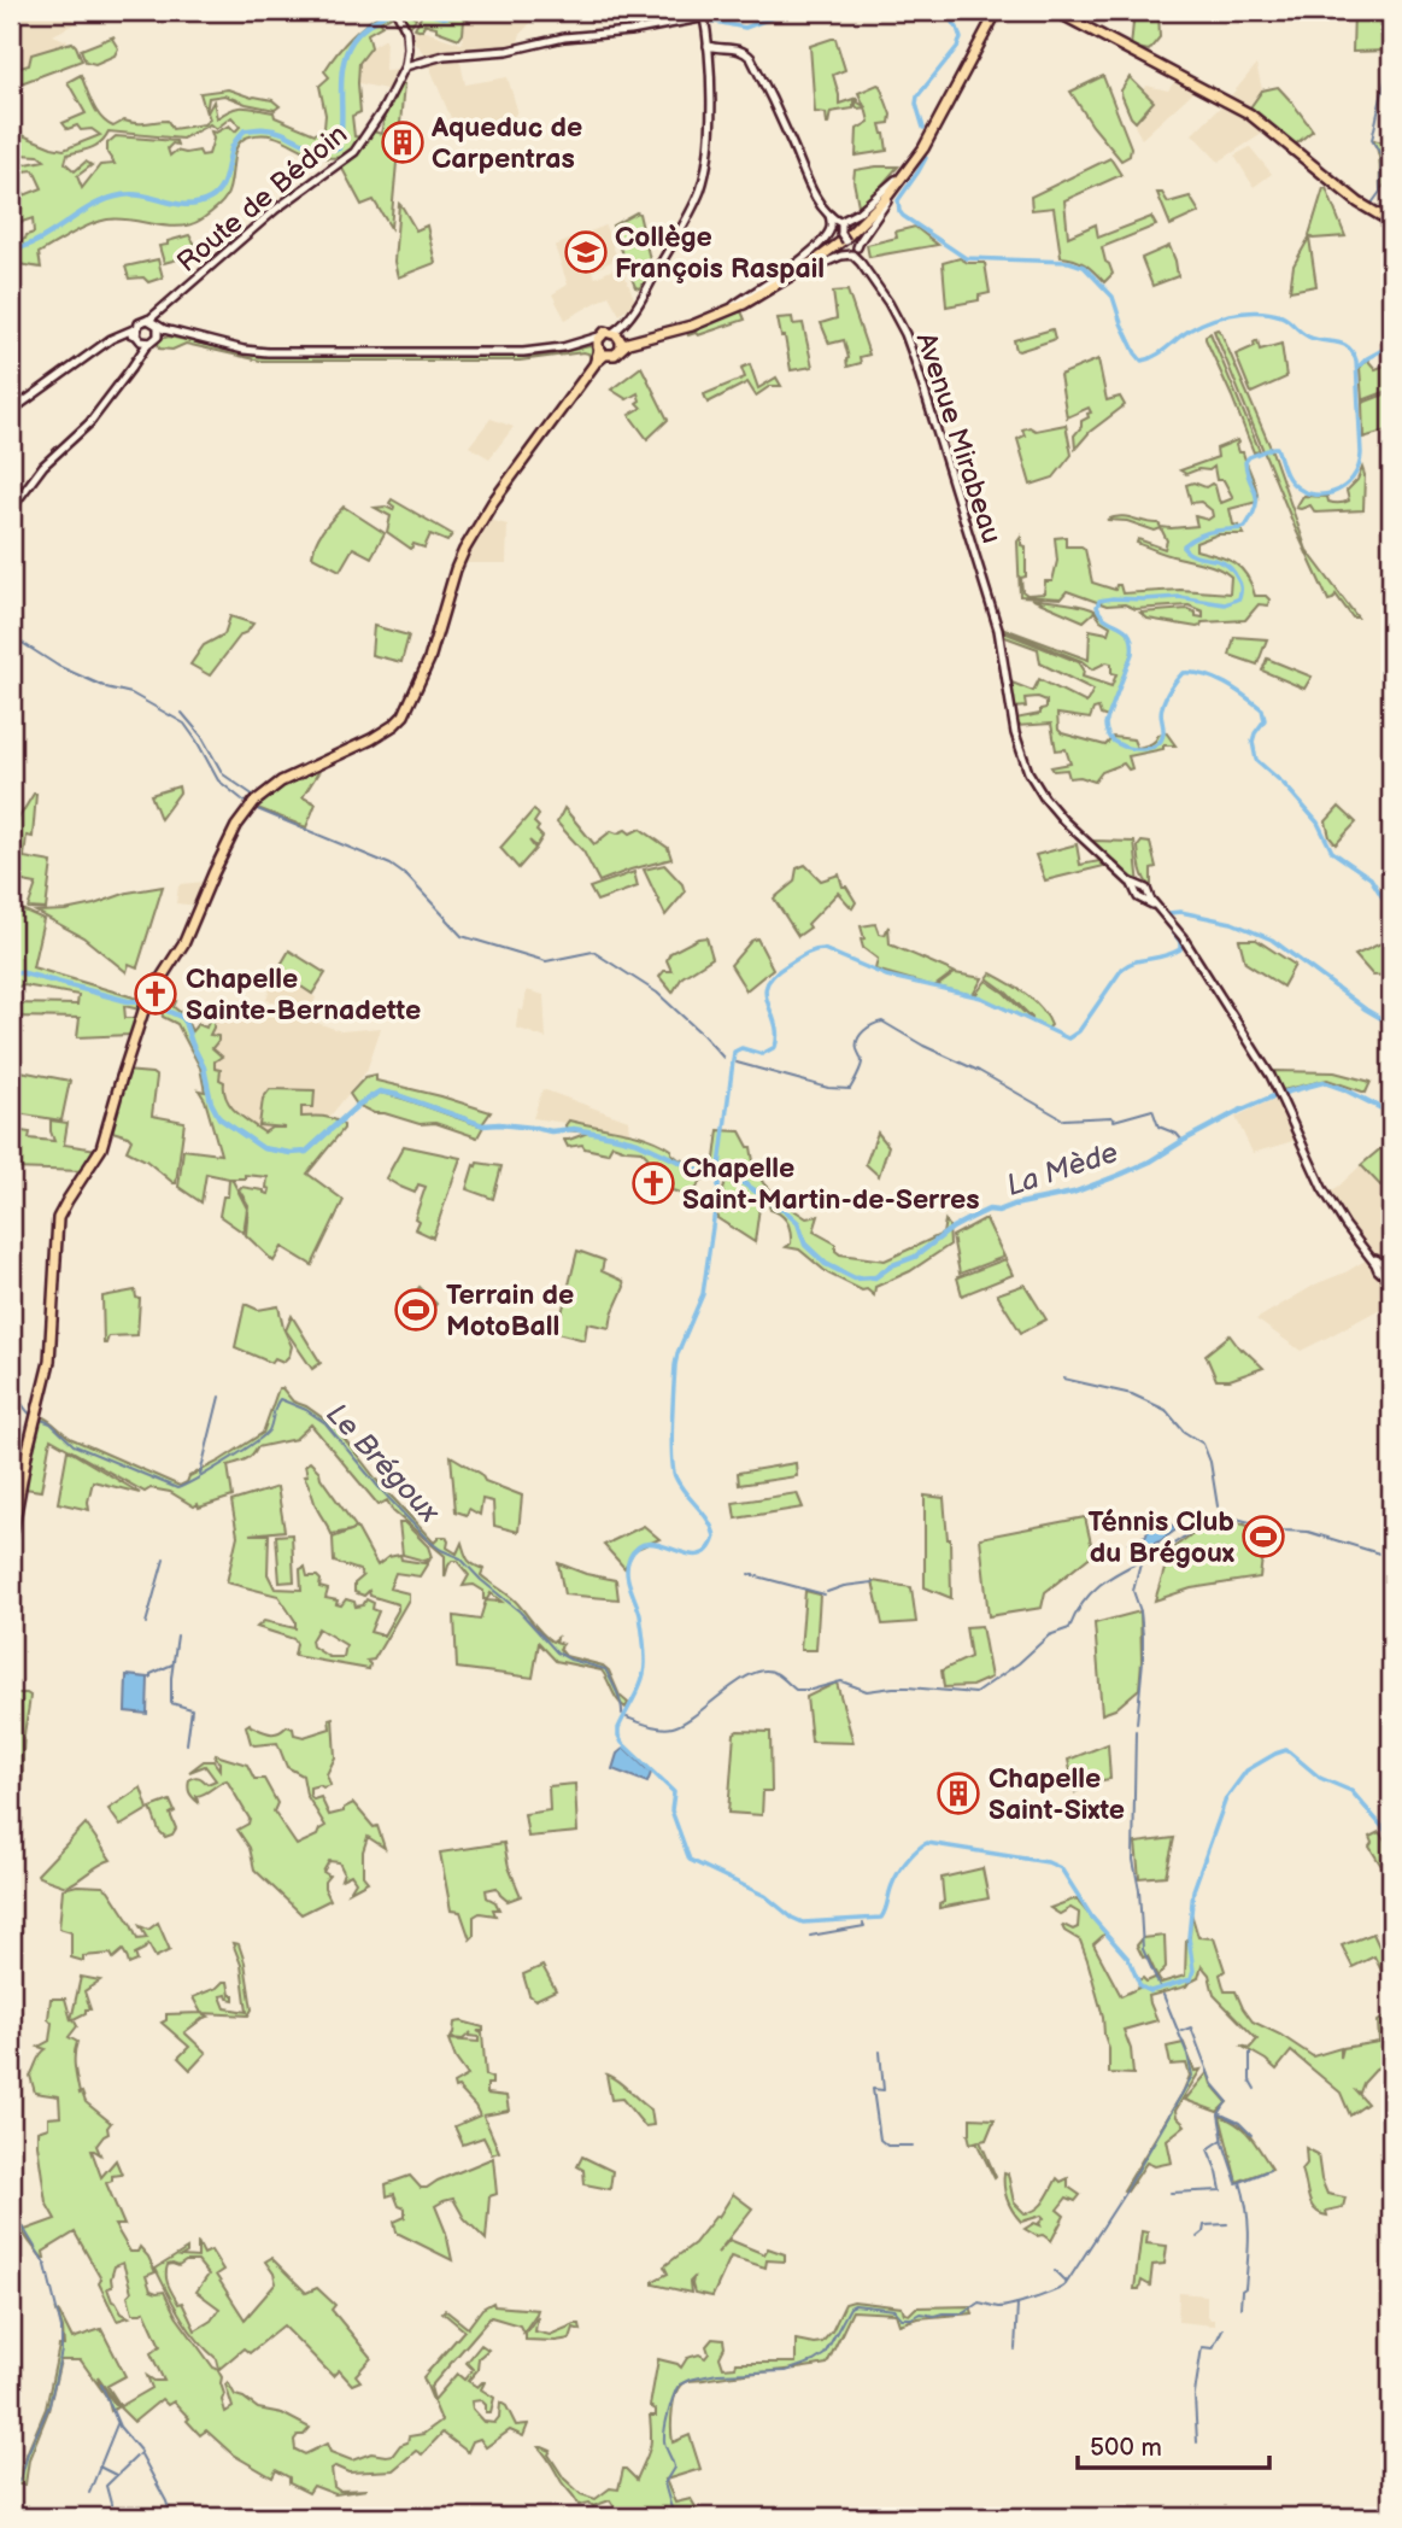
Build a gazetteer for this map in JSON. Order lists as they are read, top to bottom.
{
  "streets": {
    "main road": ["Route de Bédoin", "Avenue Mirabeau"]
  },
  "water": ["La Mède", "Le Brégoux"],
  "places": {
    "building": ["Aqueduc de Carpentras", "Chapelle Saint-Sixte"],
    "school or university": ["Collège François Raspail"],
    "church": ["Chapelle Sainte-Bernadette", "Chapelle Saint-Martin-de-Serres"],
    "sports": ["Terrain de MotoBall", "Ténnis Club du Brégoux"]
  },
  "scale_bar": "500 m"
}
